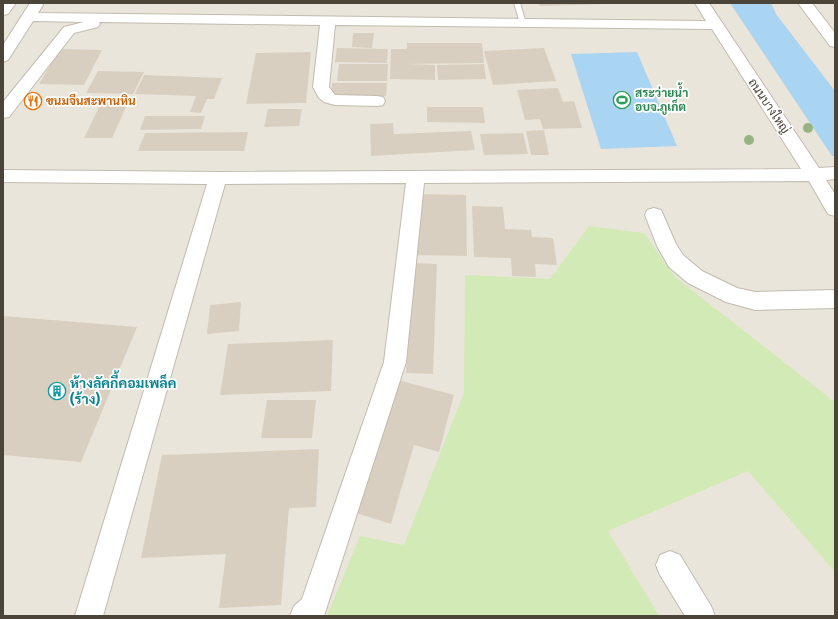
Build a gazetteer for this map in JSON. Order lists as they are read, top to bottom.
{
  "streets": {
    "street": ["ถนนบางใหญ่"]
  },
  "places": {
    "sports": ["สระว่ายน้ำ อบจ.ภูเก็ต"],
    "restaurant": ["ขนมจีนสะพานหิน"],
    "building": ["ห้างลัคกี้คอมเพล็ค (ร้าง)"]
  }
}
